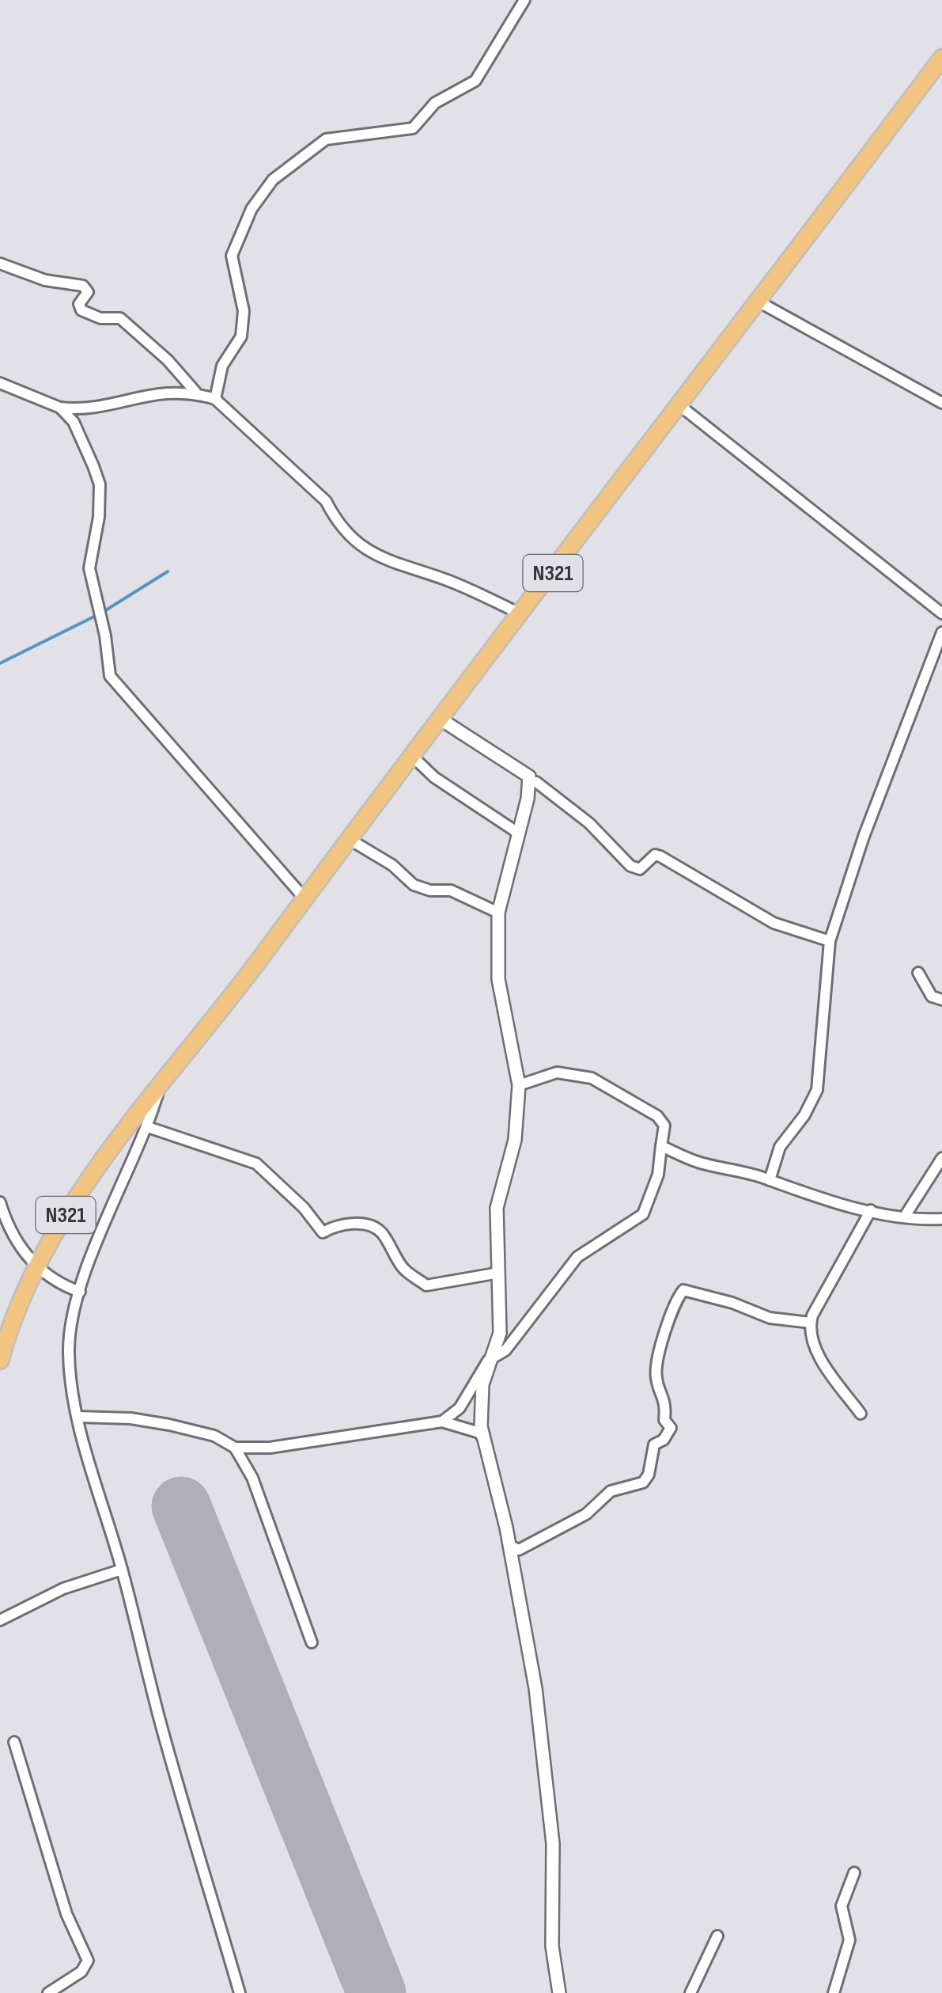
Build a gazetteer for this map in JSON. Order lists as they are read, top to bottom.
{
  "streets": {
    "main road": ["N321"]
  }
}
